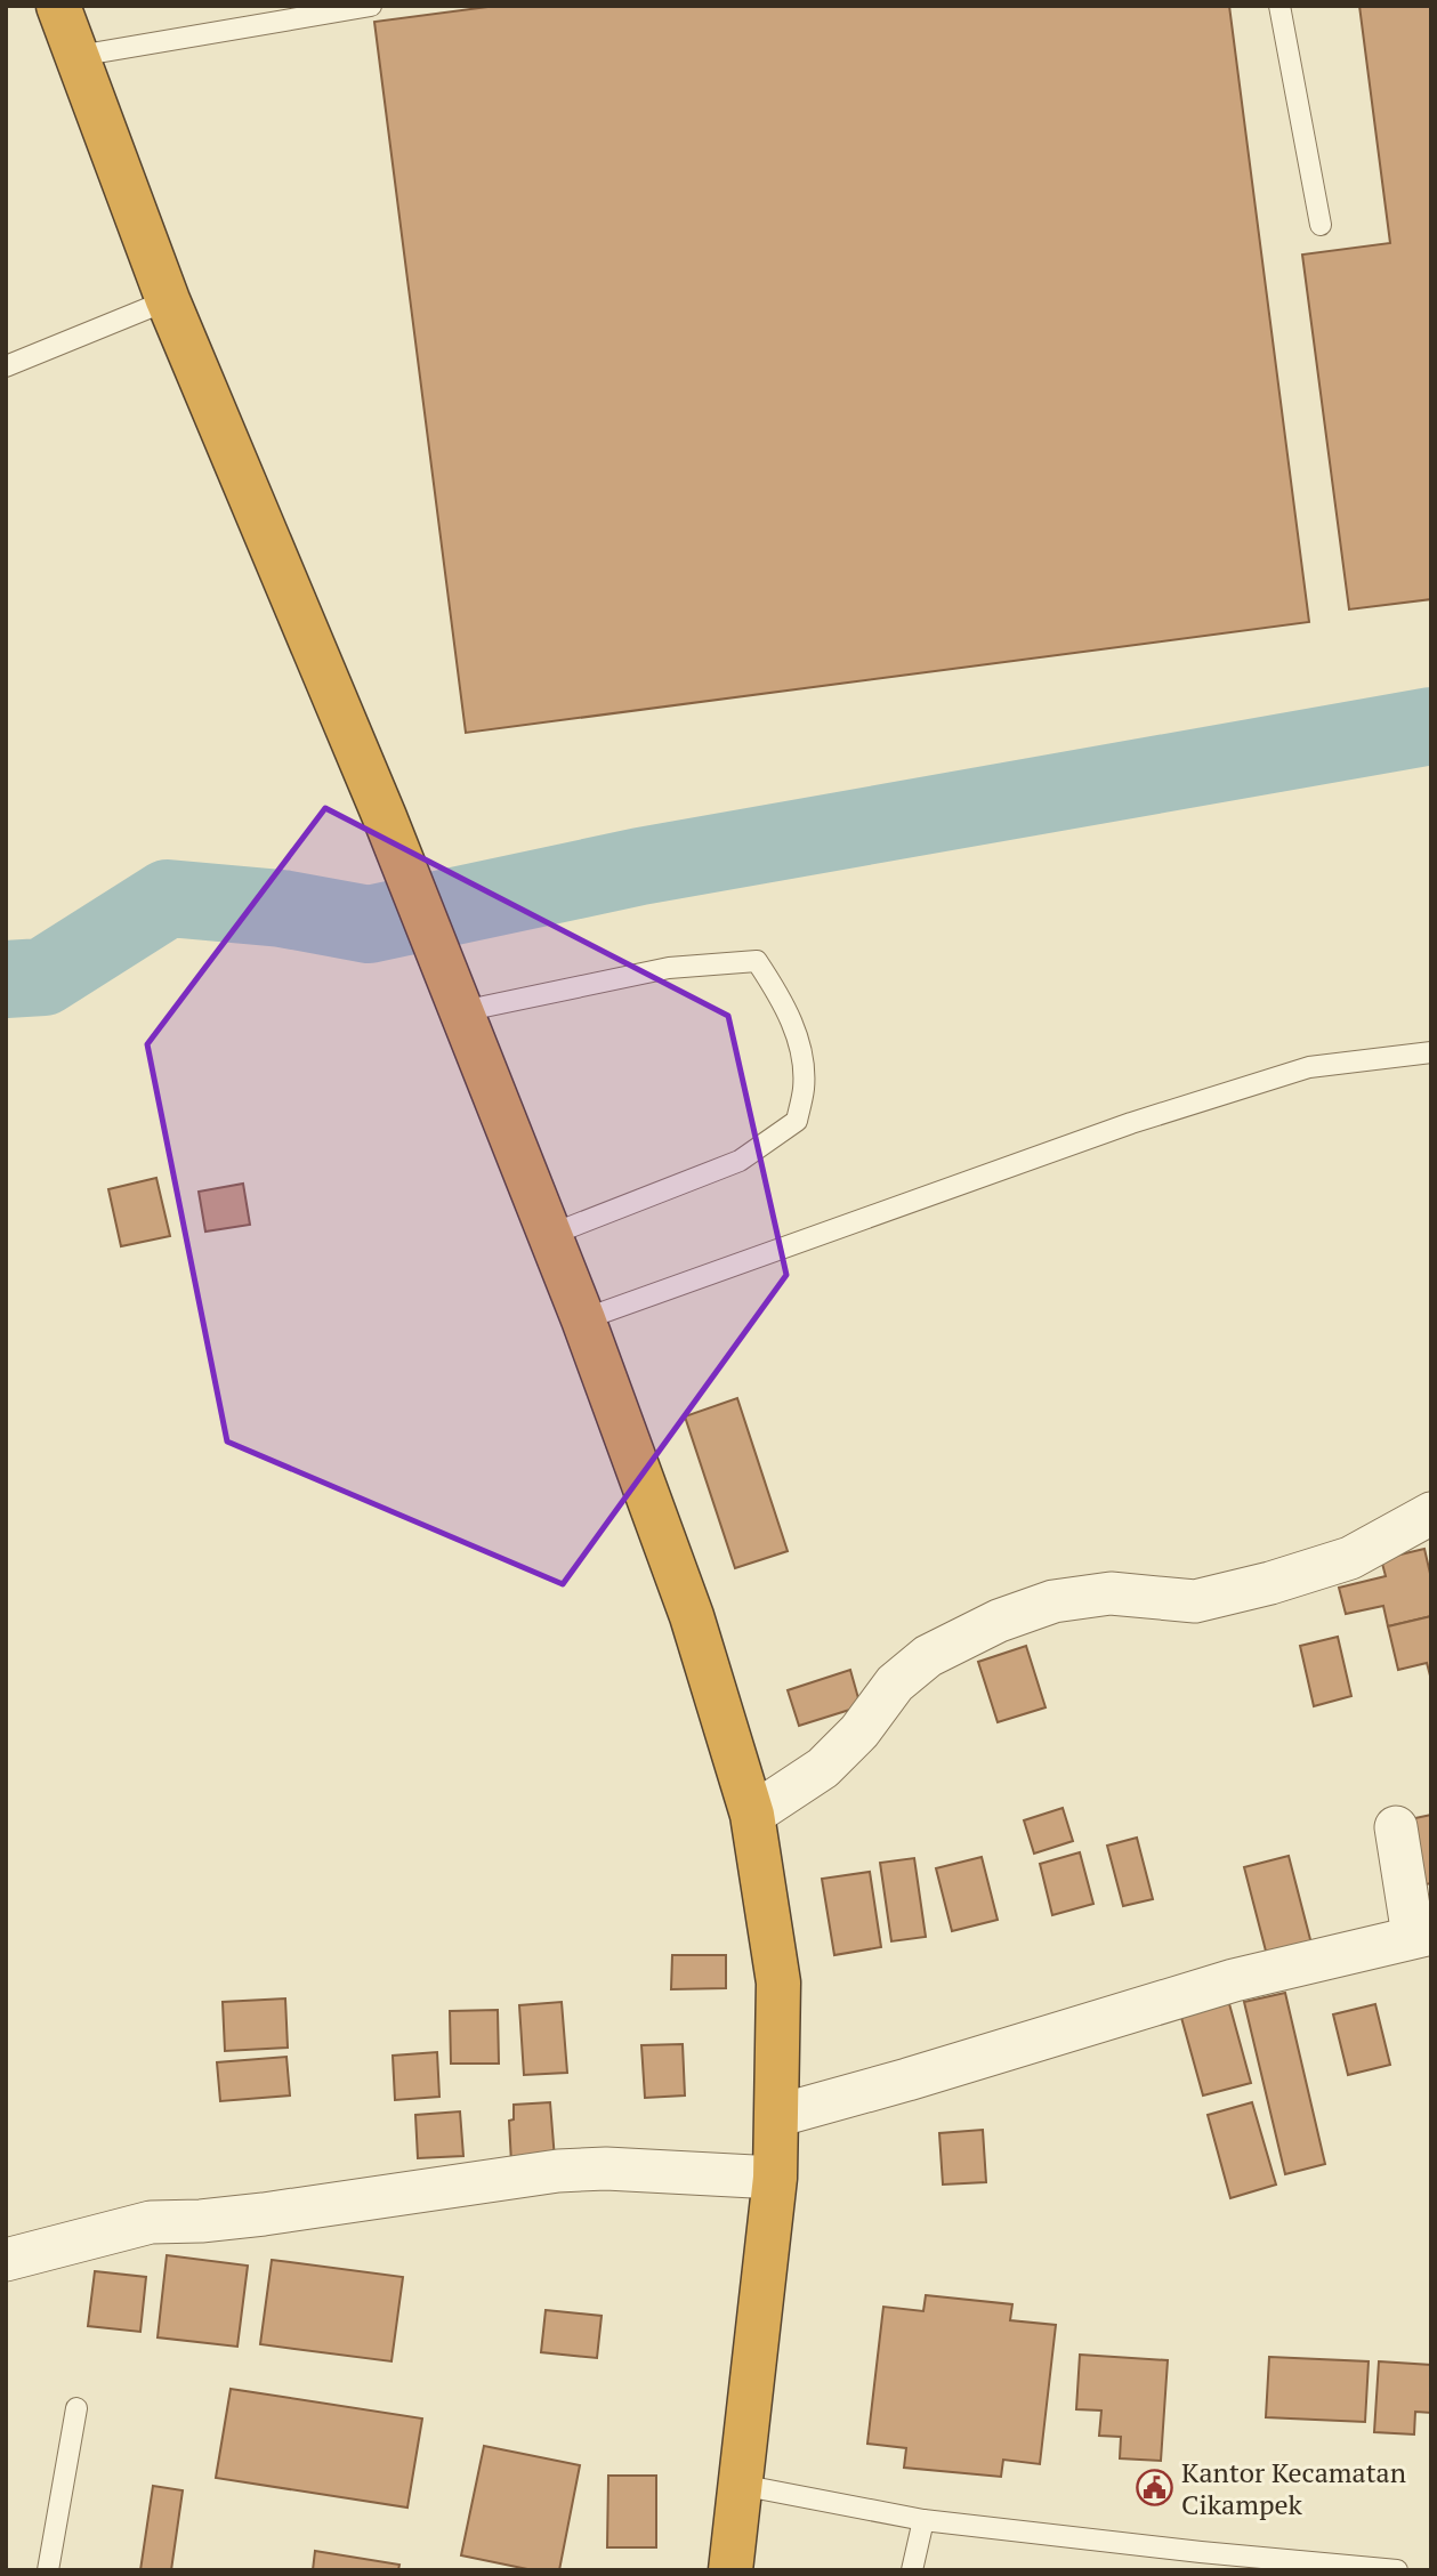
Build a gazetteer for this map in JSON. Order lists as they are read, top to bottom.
{
  "places": {
    "public building": ["Kantor Kecamatan Cikampek"]
  }
}
